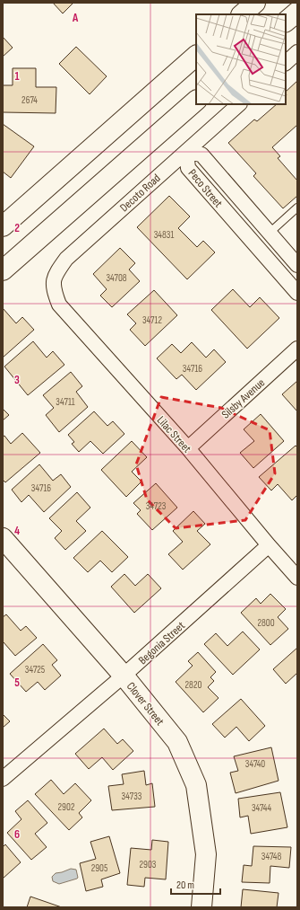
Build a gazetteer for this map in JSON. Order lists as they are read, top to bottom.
{
  "streets": {
    "main road": ["Clover Street"],
    "street": [
      "Peco Street",
      "Decoto Road",
      "Silsby Avenue",
      "Lilac Street",
      "Begonia Street"
    ]
  },
  "crossings": [
    ["Peco Street", "Decoto Road"],
    ["Decoto Road", "Lilac Street"],
    ["Silsby Avenue", "Lilac Street"],
    ["Lilac Street", "Begonia Street"],
    ["Begonia Street", "Clover Street"]
  ],
  "house_numbers": [
    "2674",
    "34831",
    "34708",
    "34712",
    "34716",
    "34711",
    "34716",
    "34723",
    "2800",
    "34725",
    "2820",
    "34740",
    "34733",
    "2902",
    "34744",
    "34748",
    "2903",
    "2905"
  ],
  "scale_bar": "20 m",
  "grid": {
    "columns": ["A"],
    "rows": [
      "1",
      "2",
      "3",
      "4",
      "5",
      "6"
    ]
  }
}
